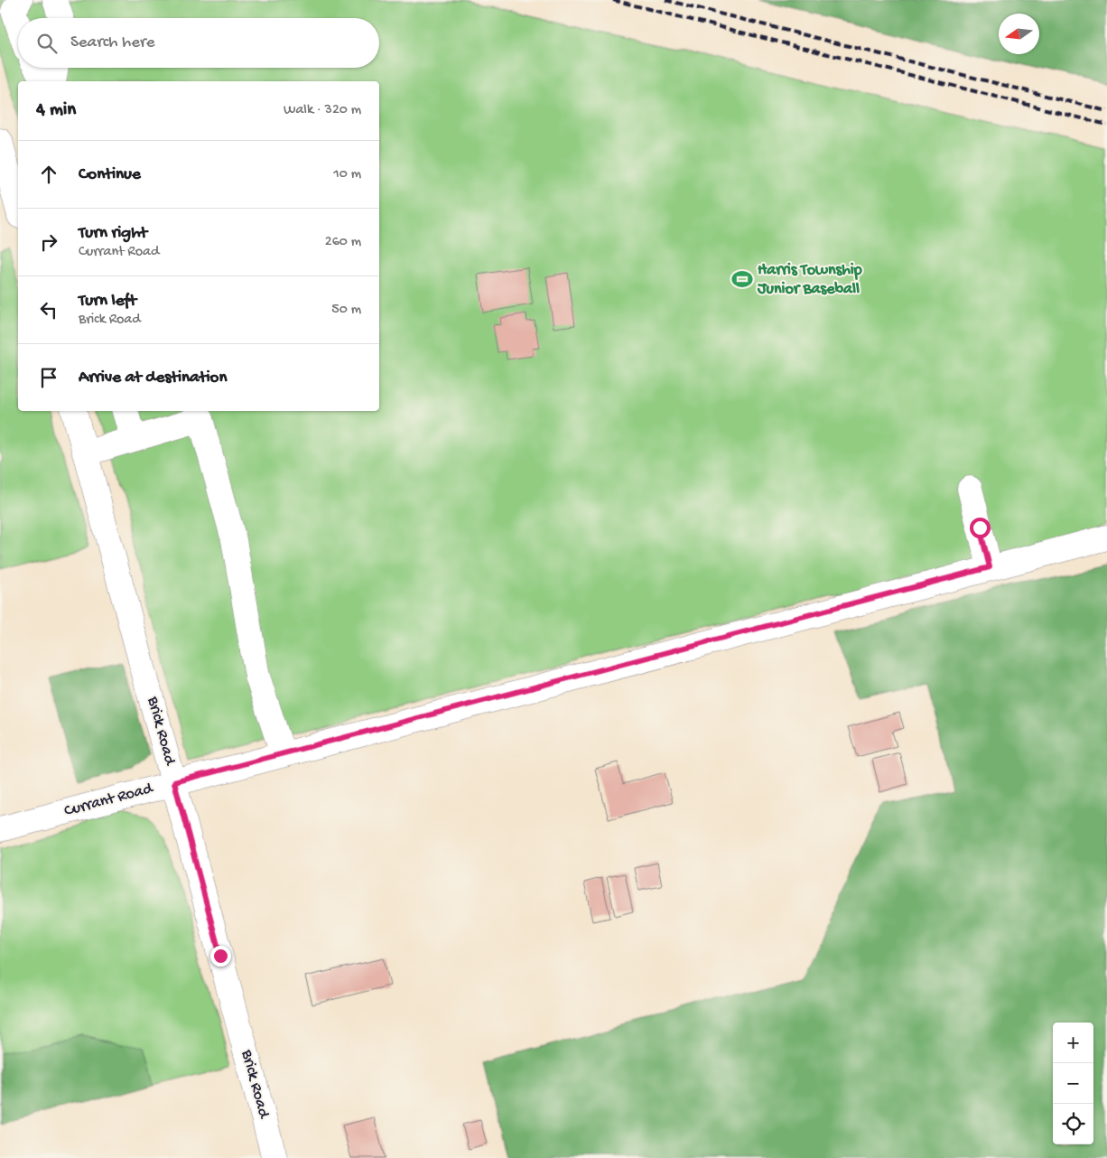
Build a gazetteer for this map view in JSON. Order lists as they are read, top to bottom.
{
  "streets": {
    "street": ["Brick Road", "Currant Road"]
  },
  "crossings": [
    ["Brick Road", "Currant Road"]
  ],
  "places": {
    "sports": ["Harris Township Junior Baseball"]
  },
  "north": "left",
  "page": {
    "search": "Search here",
    "heading": ["4 min", "Walk · 320 m"],
    "list": [
      ["Continue", "10 m"],
      ["Turn right", "Currant Road", "260 m"],
      ["Turn left", "Brick Road", "50 m"],
      "Arrive at destination"
    ],
    "map_buttons": ["+", "−"]
  }
}
